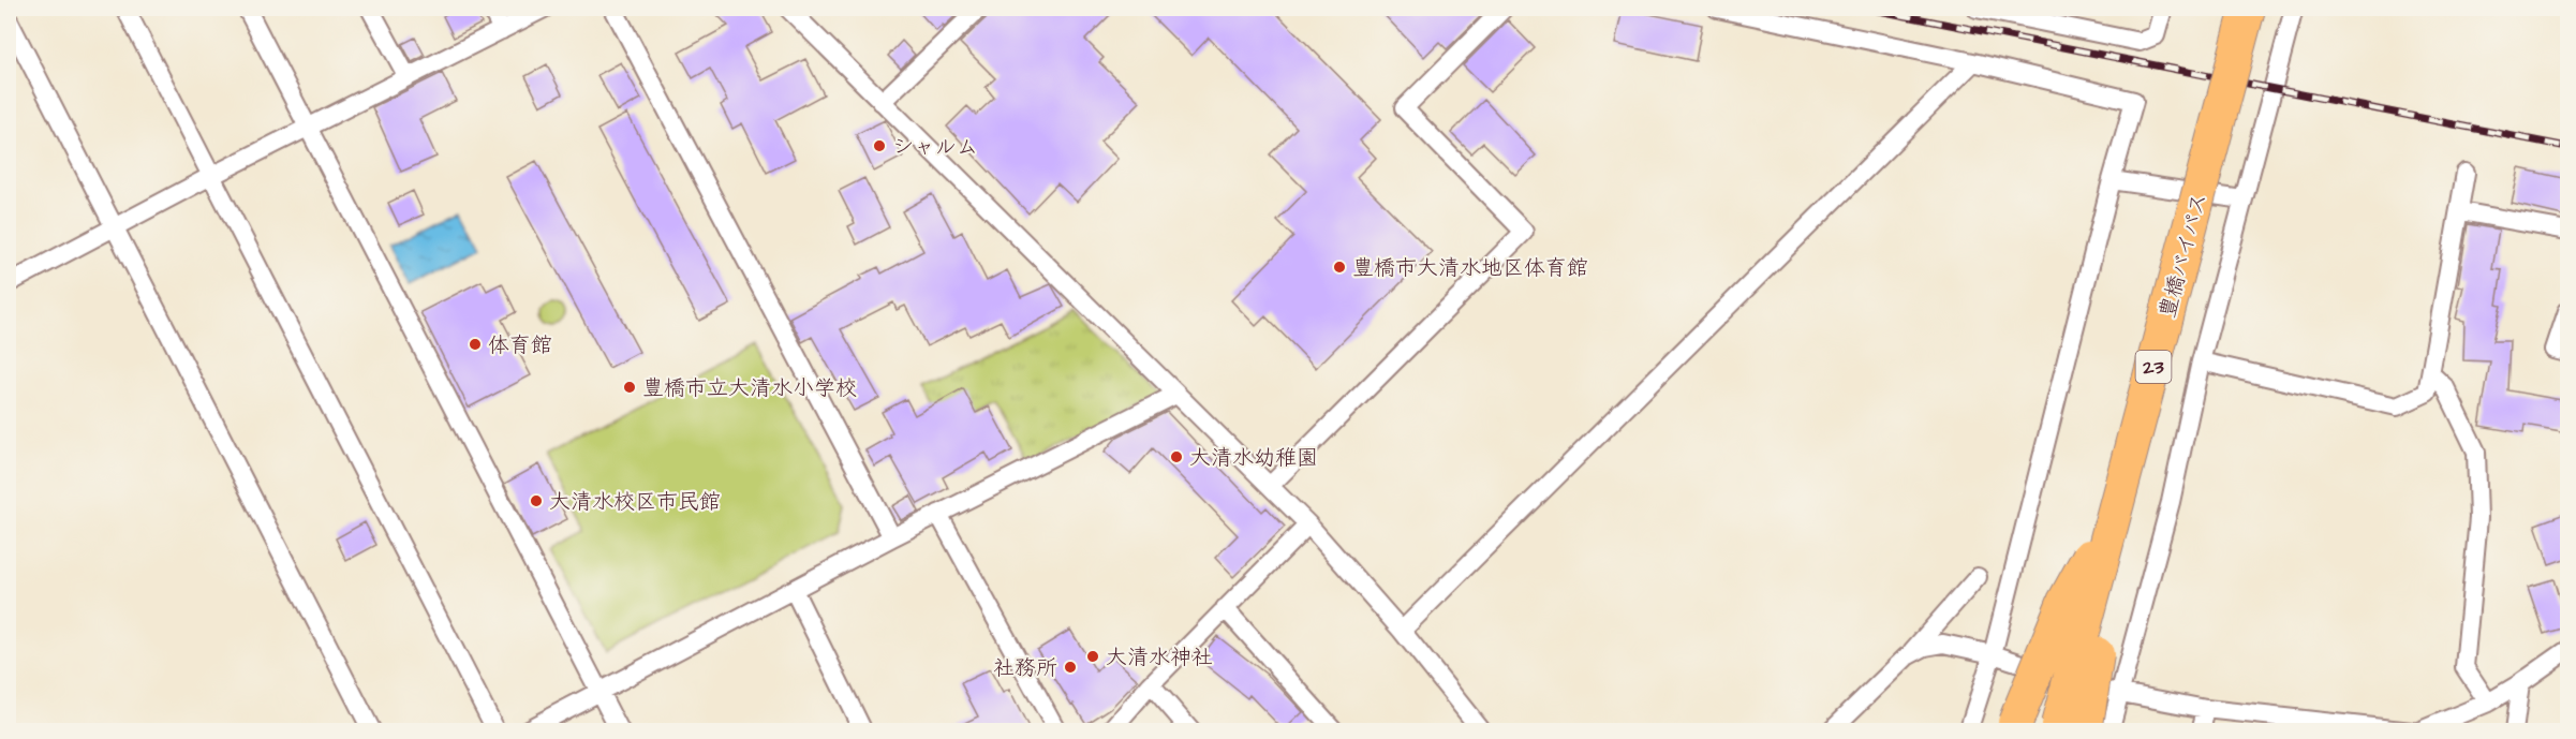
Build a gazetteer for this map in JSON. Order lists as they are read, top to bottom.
{
  "streets": {
    "highway": ["豊橋バイパス", "23"]
  },
  "crossings": [
    ["豊橋バイパス", "23"]
  ],
  "places": [
    "シャルム",
    "豊橋市大清水地区体育館",
    "体育館",
    "豊橋市立大清水小学校",
    "大清水幼稚園",
    "大清水校区市民館",
    "大清水神社",
    "社務所"
  ]
}
